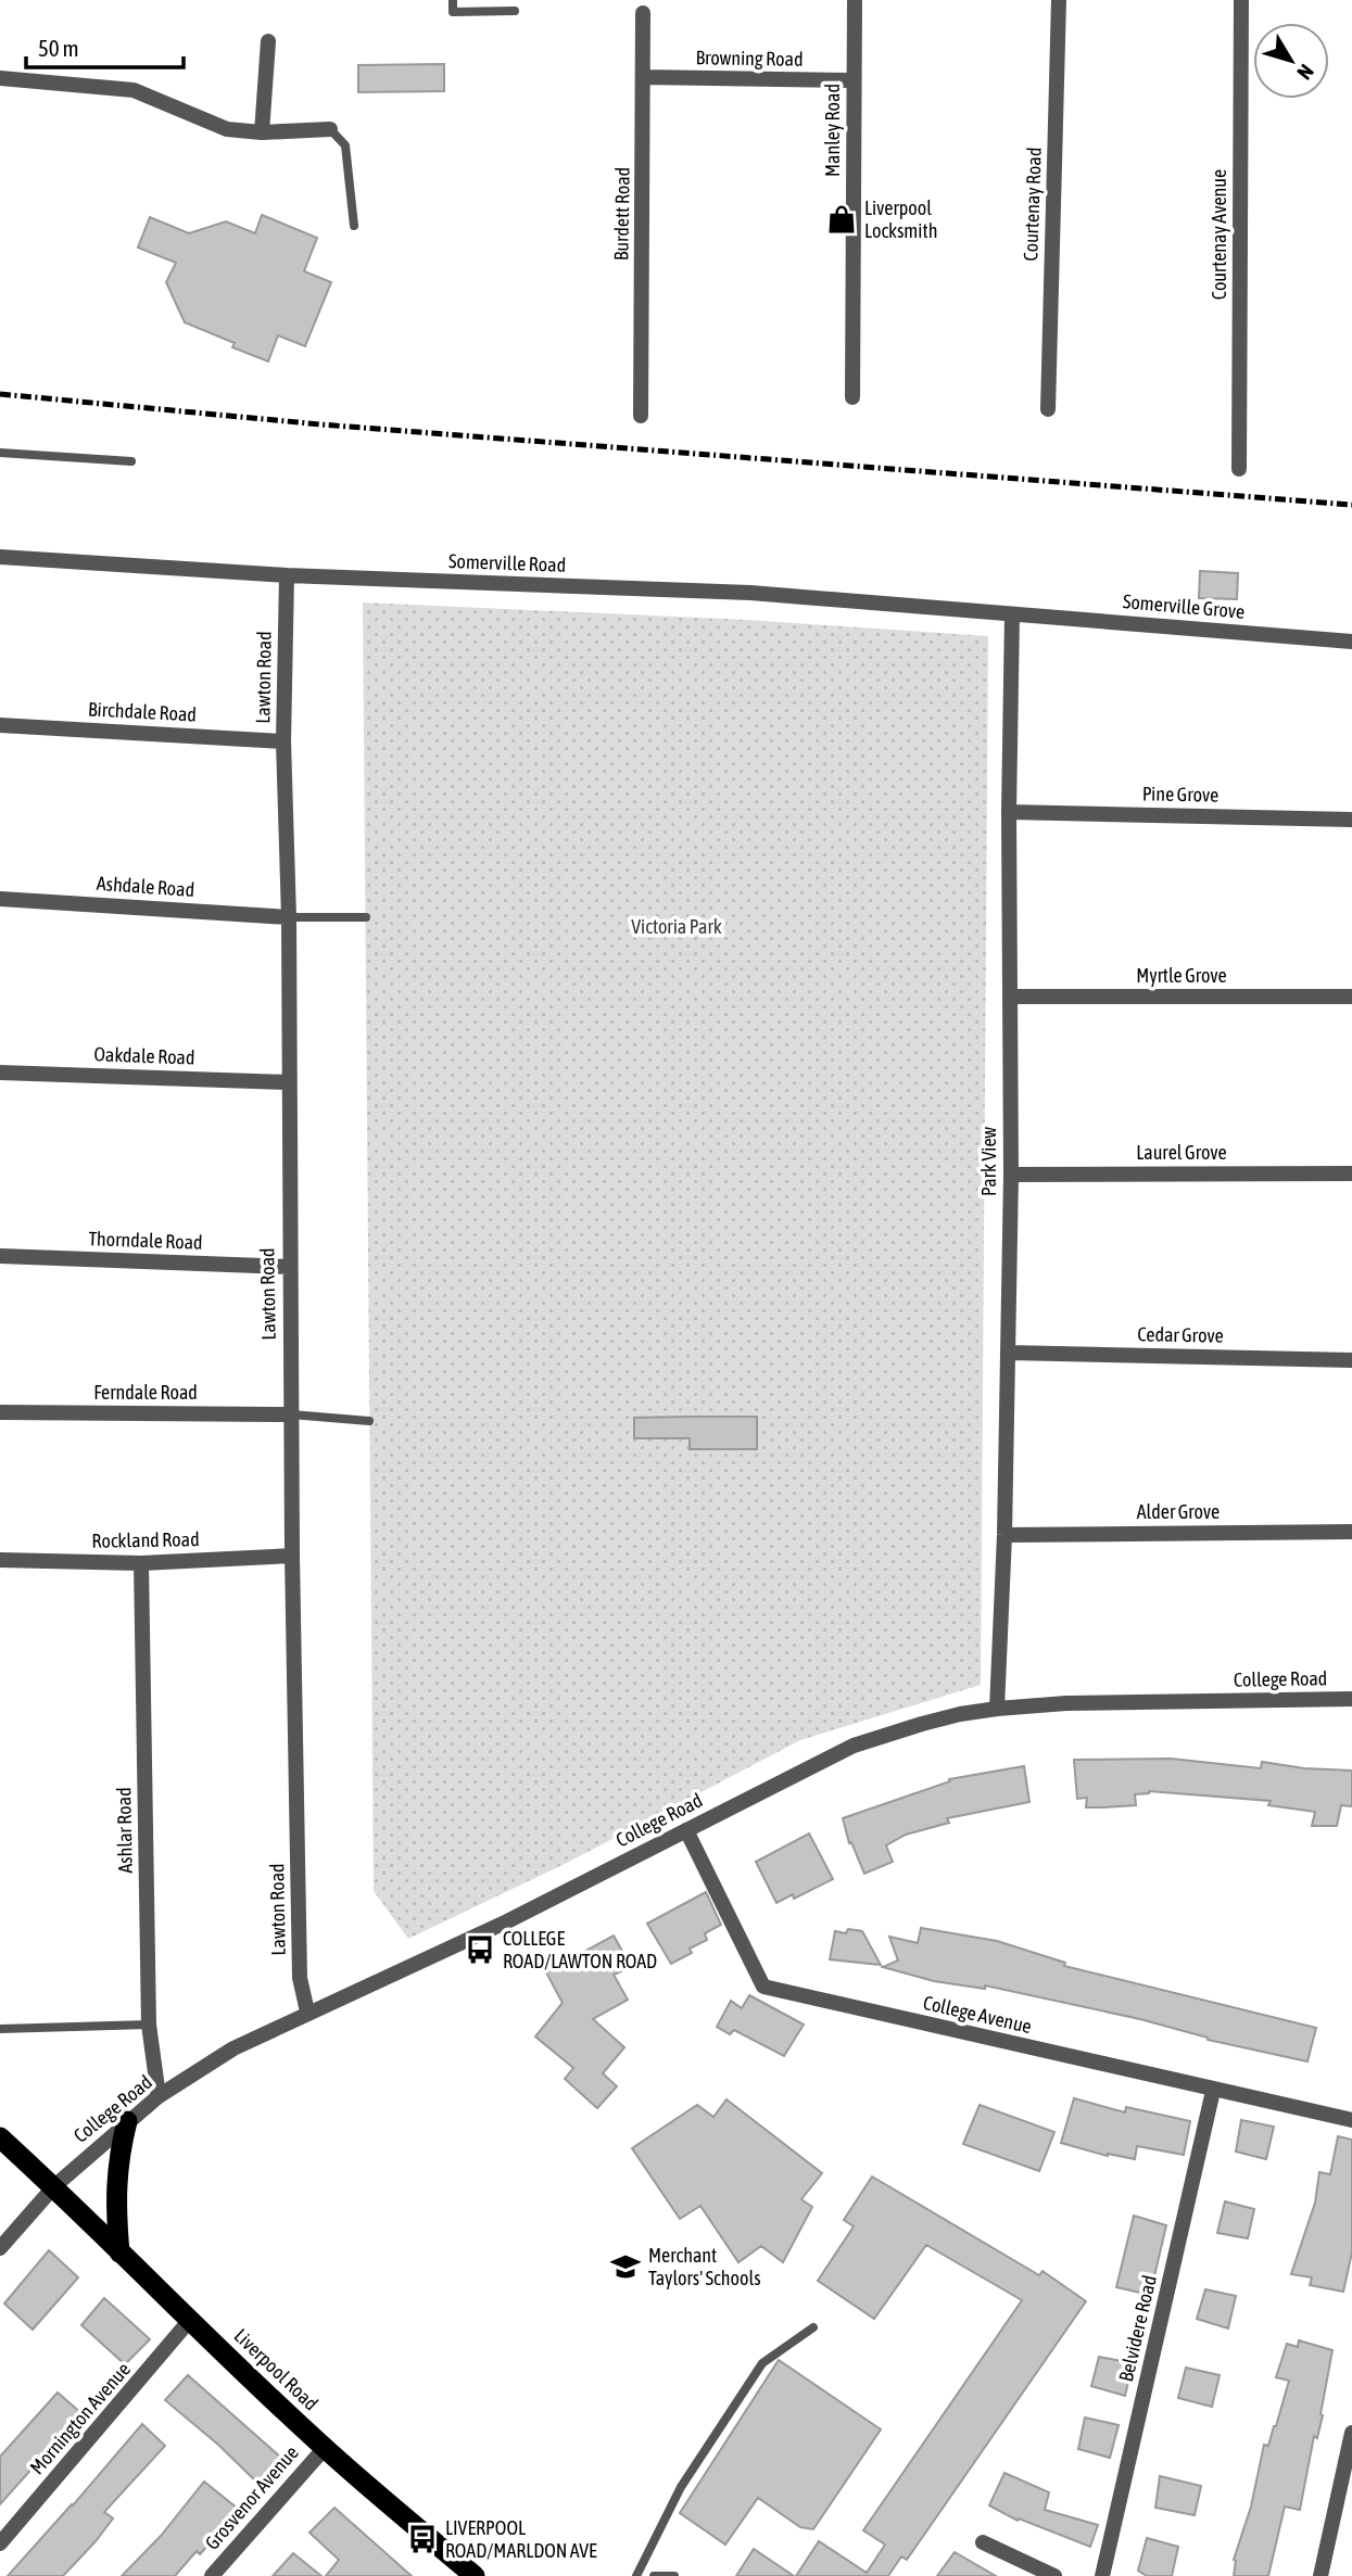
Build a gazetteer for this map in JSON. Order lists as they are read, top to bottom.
{
  "streets": {
    "highway": ["Liverpool Road"],
    "street": [
      "Browning Road",
      "Manley Road",
      "Courtenay Road",
      "Burdett Road",
      "Courtenay Avenue",
      "Somerville Road",
      "Somerville Grove",
      "Lawton Road",
      "Birchdale Road",
      "Pine Grove",
      "Ashdale Road",
      "Myrtle Grove",
      "Oakdale Road",
      "Laurel Grove",
      "Park View",
      "Thorndale Road",
      "Cedar Grove",
      "Ferndale Road",
      "Alder Grove",
      "Rockland Road",
      "College Road",
      "Ashlar Road",
      "College Avenue",
      "Belvidere Road",
      "Mornington Avenue",
      "Grosvenor Avenue"
    ]
  },
  "crossings": [
    ["Browning Road", "Manley Road"],
    ["Browning Road", "Burdett Road"],
    ["Somerville Road", "Somerville Grove"],
    ["Somerville Road", "Lawton Road"],
    ["Somerville Road", "Park View"],
    ["Somerville Grove", "Park View"],
    ["Lawton Road", "Birchdale Road"],
    ["Lawton Road", "Ashdale Road"],
    ["Lawton Road", "Oakdale Road"],
    ["Lawton Road", "Thorndale Road"],
    ["Lawton Road", "Ferndale Road"],
    ["Lawton Road", "Rockland Road"],
    ["Lawton Road", "College Road"],
    ["Pine Grove", "Park View"],
    ["Myrtle Grove", "Park View"],
    ["Laurel Grove", "Park View"],
    ["Park View", "Cedar Grove"],
    ["Park View", "Alder Grove"],
    ["Park View", "College Road"],
    ["Rockland Road", "Ashlar Road"],
    ["College Road", "Ashlar Road"],
    ["College Road", "College Avenue"],
    ["College Road", "Liverpool Road"],
    ["College Avenue", "Belvidere Road"],
    ["Liverpool Road", "Mornington Avenue"],
    ["Liverpool Road", "Grosvenor Avenue"]
  ],
  "parks": ["Victoria Park"],
  "places": {
    "shop": ["Liverpool Locksmith"],
    "bus stop": ["COLLEGE ROAD/LAWTON ROAD", "LIVERPOOL ROAD/MARLDON AVE"],
    "school or university": ["Merchant Taylors' Schools"]
  },
  "scale_bar": "50 m",
  "north": "bottom right"
}
